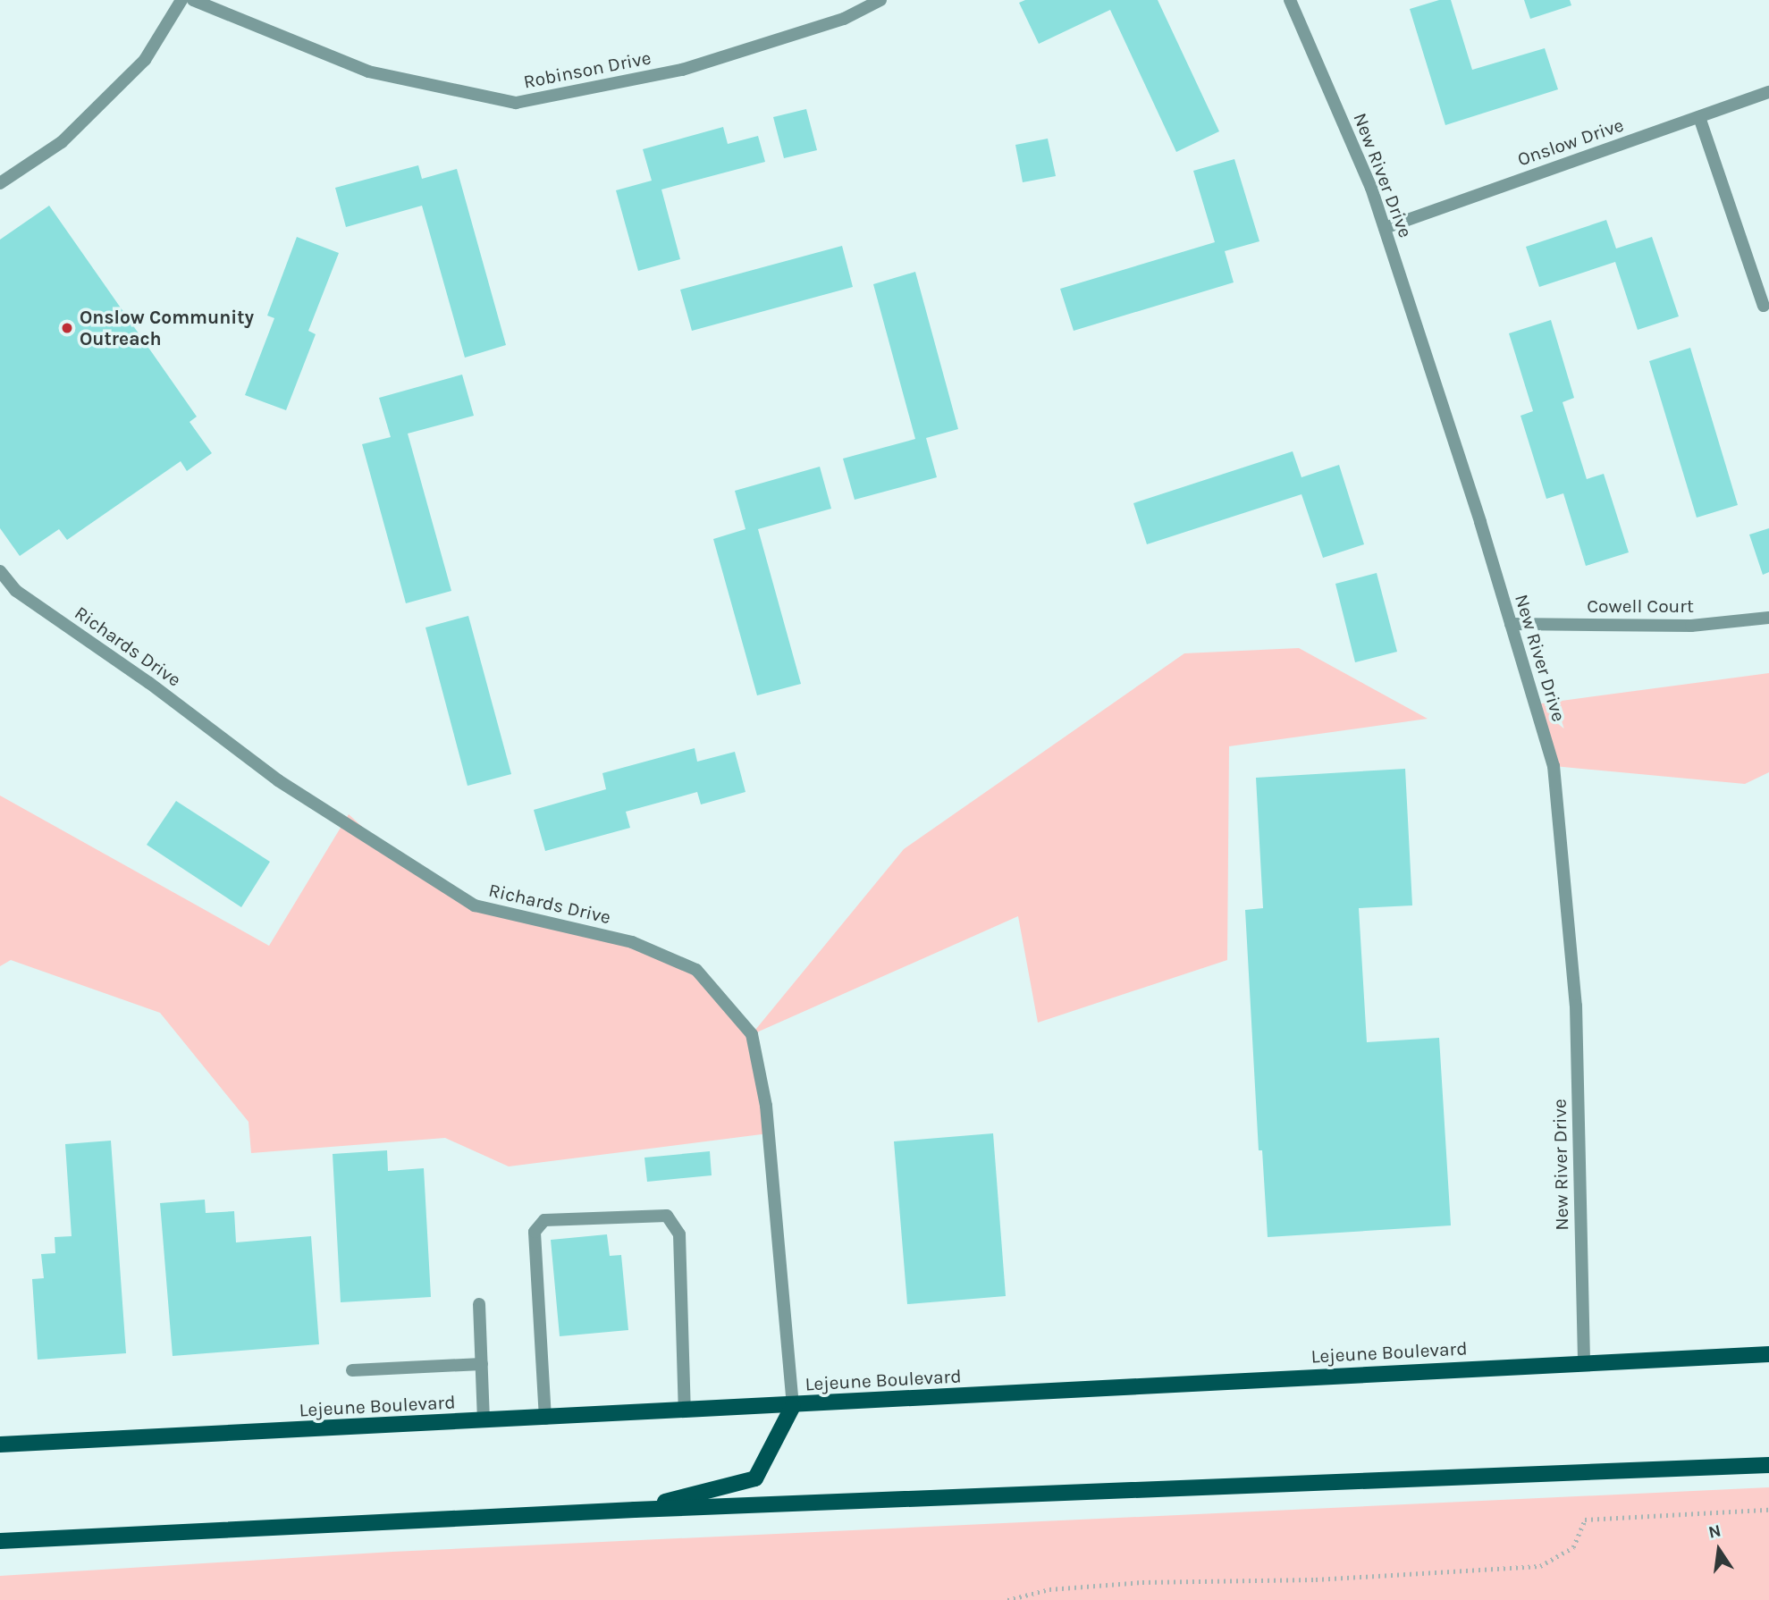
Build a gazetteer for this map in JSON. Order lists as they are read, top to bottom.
{
  "streets": {
    "main road": ["Lejeune Boulevard"],
    "street": [
      "Robinson Drive",
      "Onslow Drive",
      "New River Drive",
      "Cowell Court",
      "Richards Drive"
    ]
  },
  "crossings": [
    ["Onslow Drive", "New River Drive"],
    ["New River Drive", "Cowell Court"],
    ["New River Drive", "Lejeune Boulevard"],
    ["Richards Drive", "Lejeune Boulevard"]
  ],
  "places": ["Onslow Community Outreach"],
  "north": "top"
}
